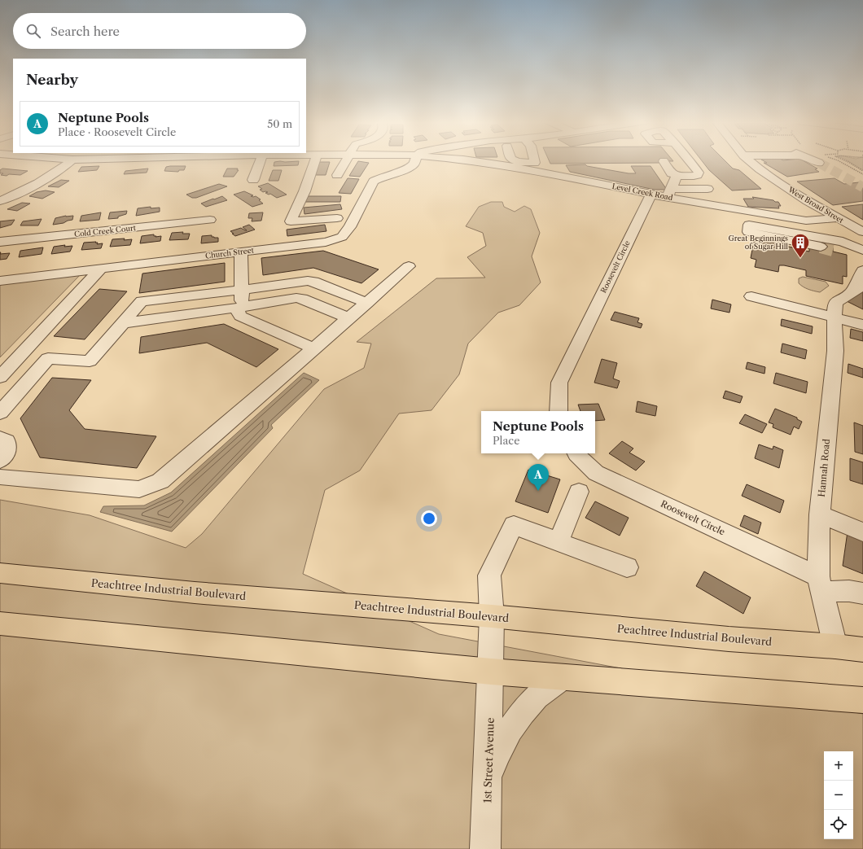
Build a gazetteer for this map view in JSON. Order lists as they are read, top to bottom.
{
  "streets": {
    "highway": ["Peachtree Industrial Boulevard"],
    "street": [
      "Level Creek Road",
      "West Broad Street",
      "Cold Creek Court",
      "Church Street",
      "Roosevelt Circle",
      "Hannah Road",
      "1st Street Avenue"
    ]
  },
  "crossings": [
    ["Level Creek Road", "West Broad Street"],
    ["Level Creek Road", "Roosevelt Circle"],
    ["Roosevelt Circle", "Hannah Road"],
    ["Hannah Road", "Peachtree Industrial Boulevard"]
  ],
  "places": {
    "building": ["Great Beginnings of Sugar Hill"]
  },
  "page": {
    "search": "Search here",
    "heading": "Nearby",
    "list": [
      {
        "mark": "A",
        "name": "Neptune Pools",
        "note": "Place · Roosevelt Circle",
        "value": "50 m"
      }
    ],
    "popup": ["Neptune Pools", "Place"],
    "pins": "A",
    "map_buttons": ["+", "−"]
  }
}
